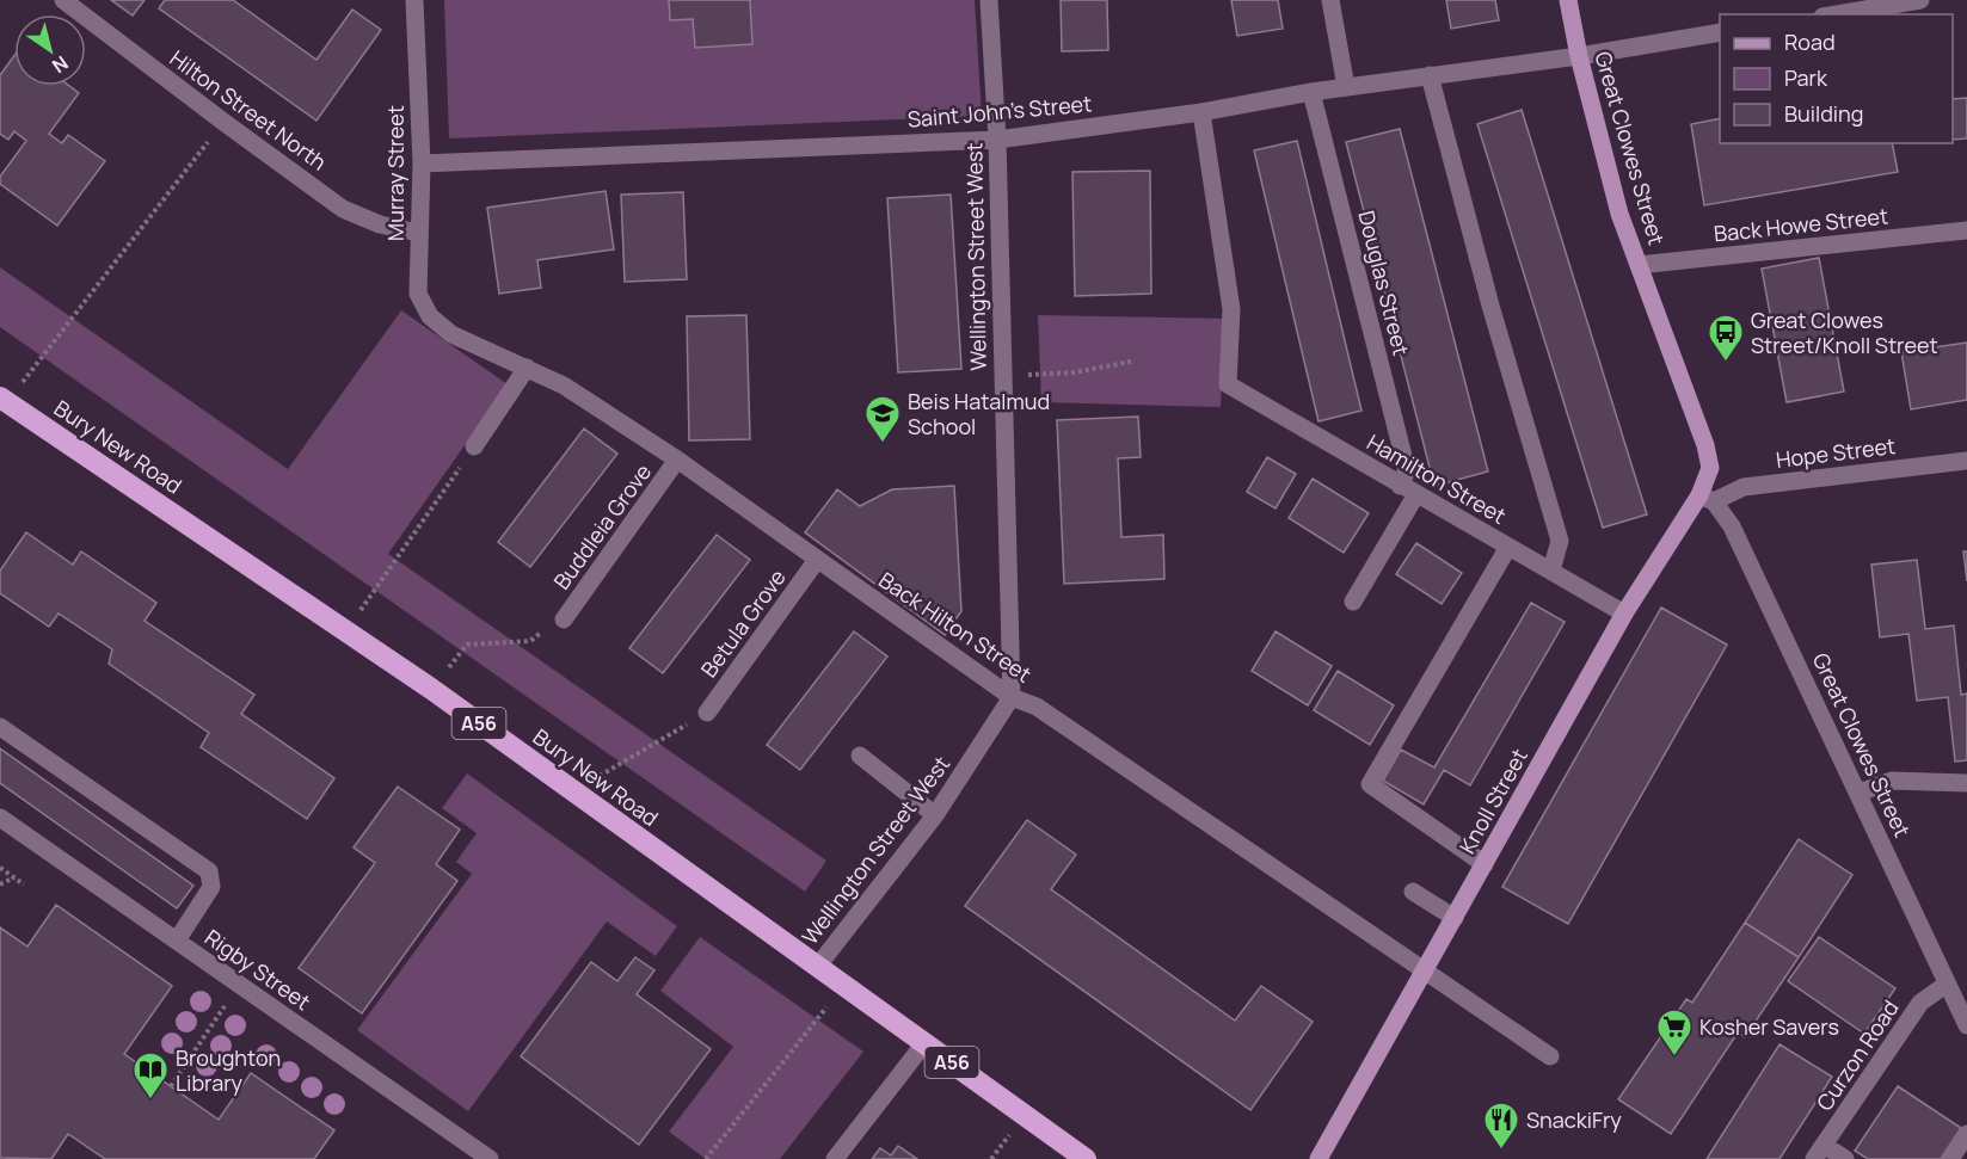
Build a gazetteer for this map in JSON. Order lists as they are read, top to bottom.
{
  "streets": {
    "highway": ["Bury New Road", "A56"],
    "main road": ["Great Clowes Street", "Knoll Street"],
    "street": [
      "Hilton Street North",
      "Saint John's Street",
      "Murray Street",
      "Back Howe Street",
      "Wellington Street West",
      "Douglas Street",
      "Hope Street",
      "Hamilton Street",
      "Buddleia Grove",
      "Betula Grove",
      "Back Hilton Street",
      "Rigby Street",
      "Curzon Road"
    ]
  },
  "crossings": [
    ["Hilton Street North", "Murray Street"],
    ["Saint John's Street", "Great Clowes Street"],
    ["Saint John's Street", "Murray Street"],
    ["Saint John's Street", "Wellington Street West"],
    ["Saint John's Street", "Douglas Street"],
    ["Saint John's Street", "Hamilton Street"],
    ["Great Clowes Street", "Back Howe Street"],
    ["Great Clowes Street", "Hope Street"],
    ["Great Clowes Street", "Knoll Street"],
    ["Great Clowes Street", "Curzon Road"],
    ["Murray Street", "Back Hilton Street"],
    ["Wellington Street West", "Bury New Road"],
    ["Wellington Street West", "Back Hilton Street"],
    ["Douglas Street", "Hamilton Street"],
    ["Hope Street", "Knoll Street"],
    ["Hamilton Street", "Knoll Street"],
    ["Buddleia Grove", "Back Hilton Street"],
    ["Betula Grove", "Back Hilton Street"],
    ["Back Hilton Street", "Knoll Street"]
  ],
  "places": {
    "bus stop": ["Great Clowes Street/Knoll Street"],
    "school or university": ["Beis Hatalmud School"],
    "supermarket": ["Kosher Savers"],
    "library": ["Broughton Library"],
    "restaurant": ["SnackiFry"]
  },
  "legend": ["Road", "Park", "Building"],
  "north": "bottom right"
}
